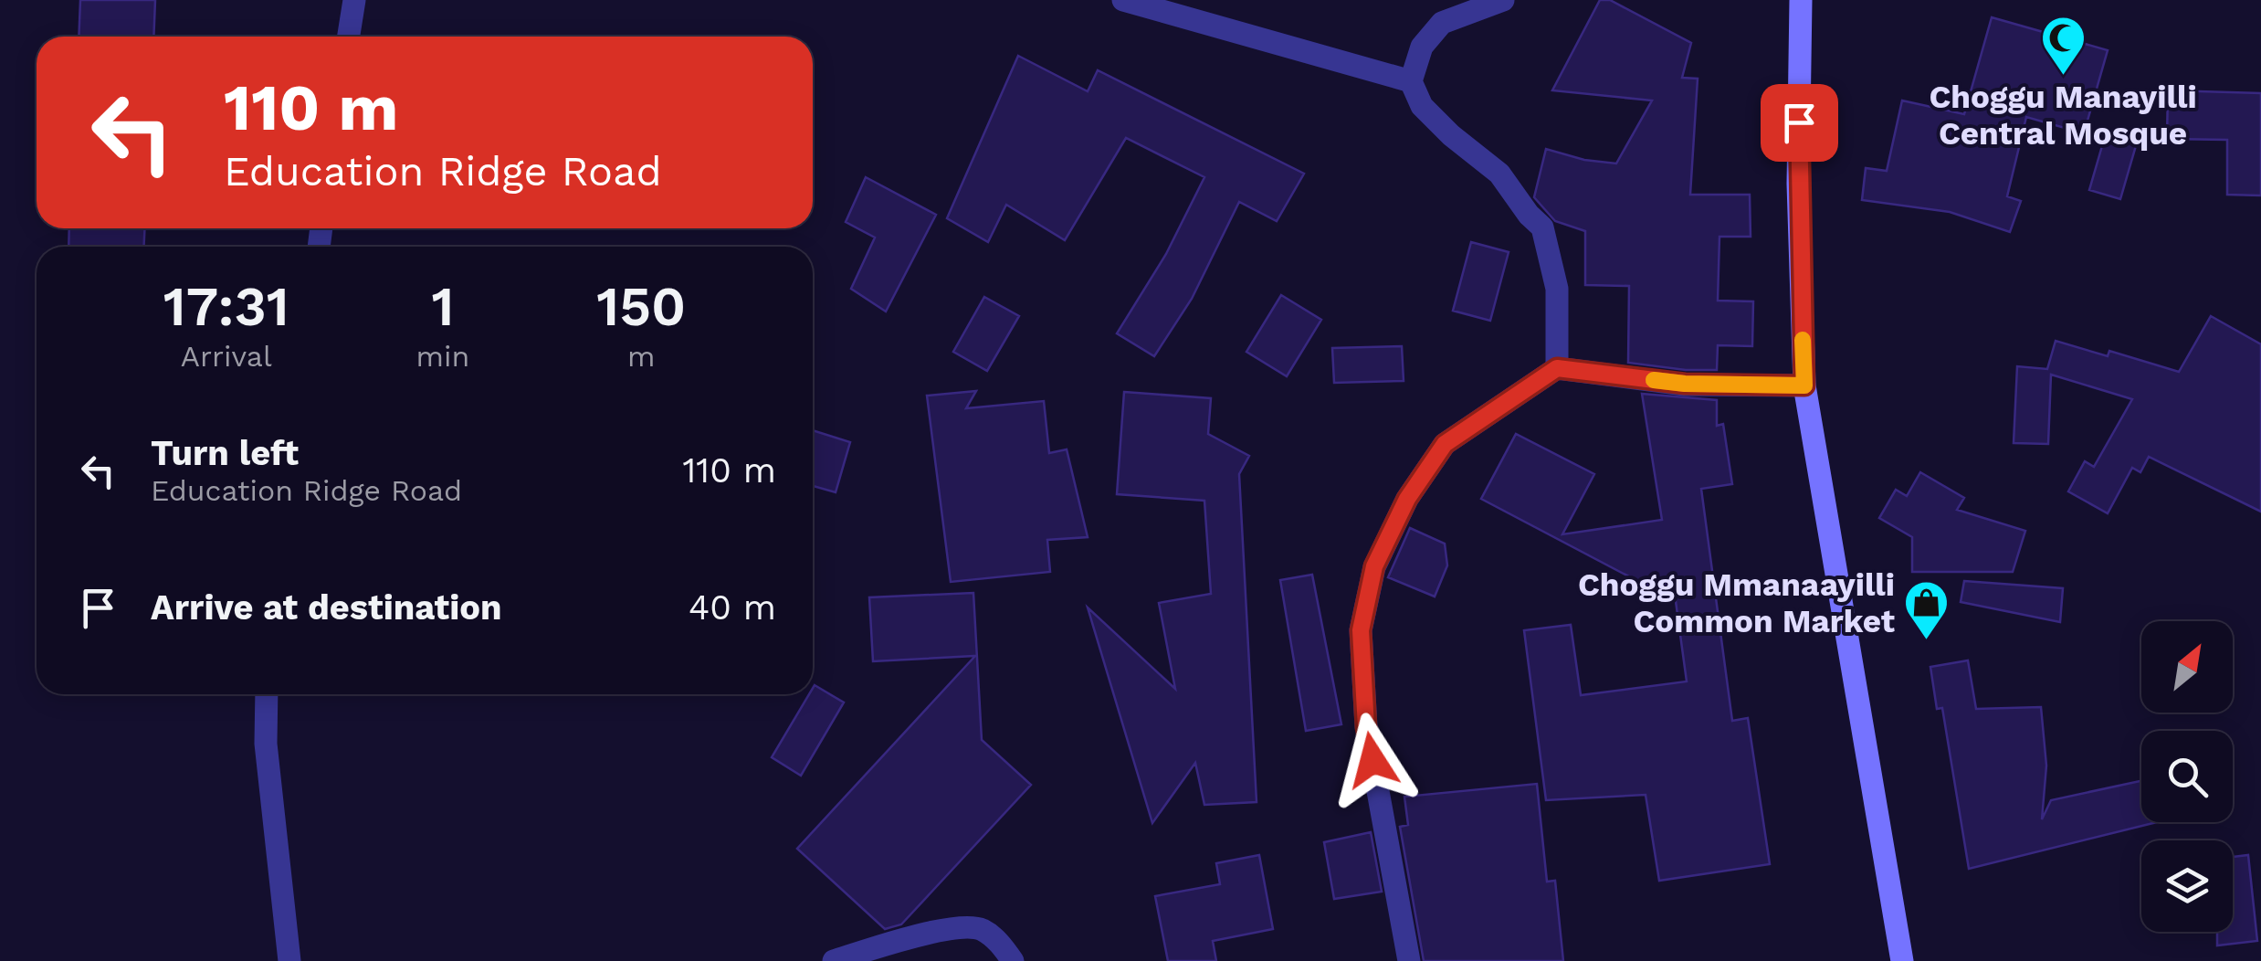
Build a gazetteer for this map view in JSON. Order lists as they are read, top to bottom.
{
  "places": {
    "mosque": ["Choggu Manayilli Central Mosque"],
    "shop": ["Choggu Mmanaayilli Common Market"]
  },
  "north": "top right",
  "page": {
    "turn": ["110 m", "Education Ridge Road"],
    "eta": [
      "17:31",
      "Arrival",
      "1",
      "min",
      "150",
      "m"
    ],
    "list": [
      {
        "name": "Turn left",
        "note": "Education Ridge Road",
        "value": "110 m"
      },
      {
        "name": "Arrive at destination",
        "value": "40 m"
      }
    ]
  }
}
